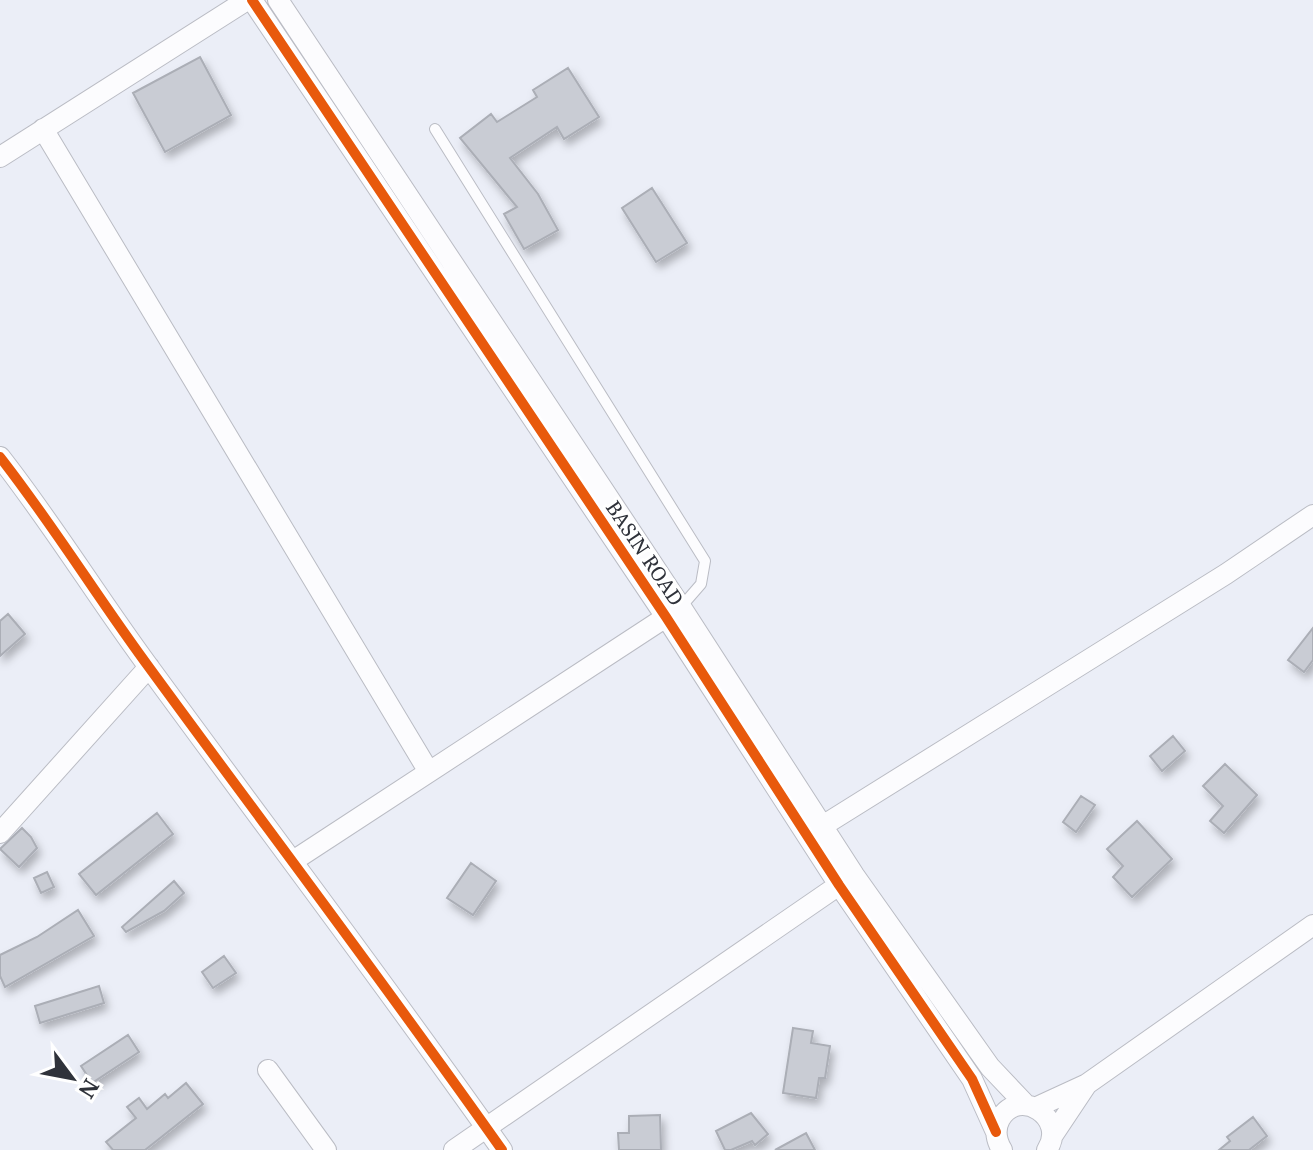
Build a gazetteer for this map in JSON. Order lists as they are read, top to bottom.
{
  "streets": {
    "street": ["BASIN ROAD"]
  },
  "north": "bottom right"
}
